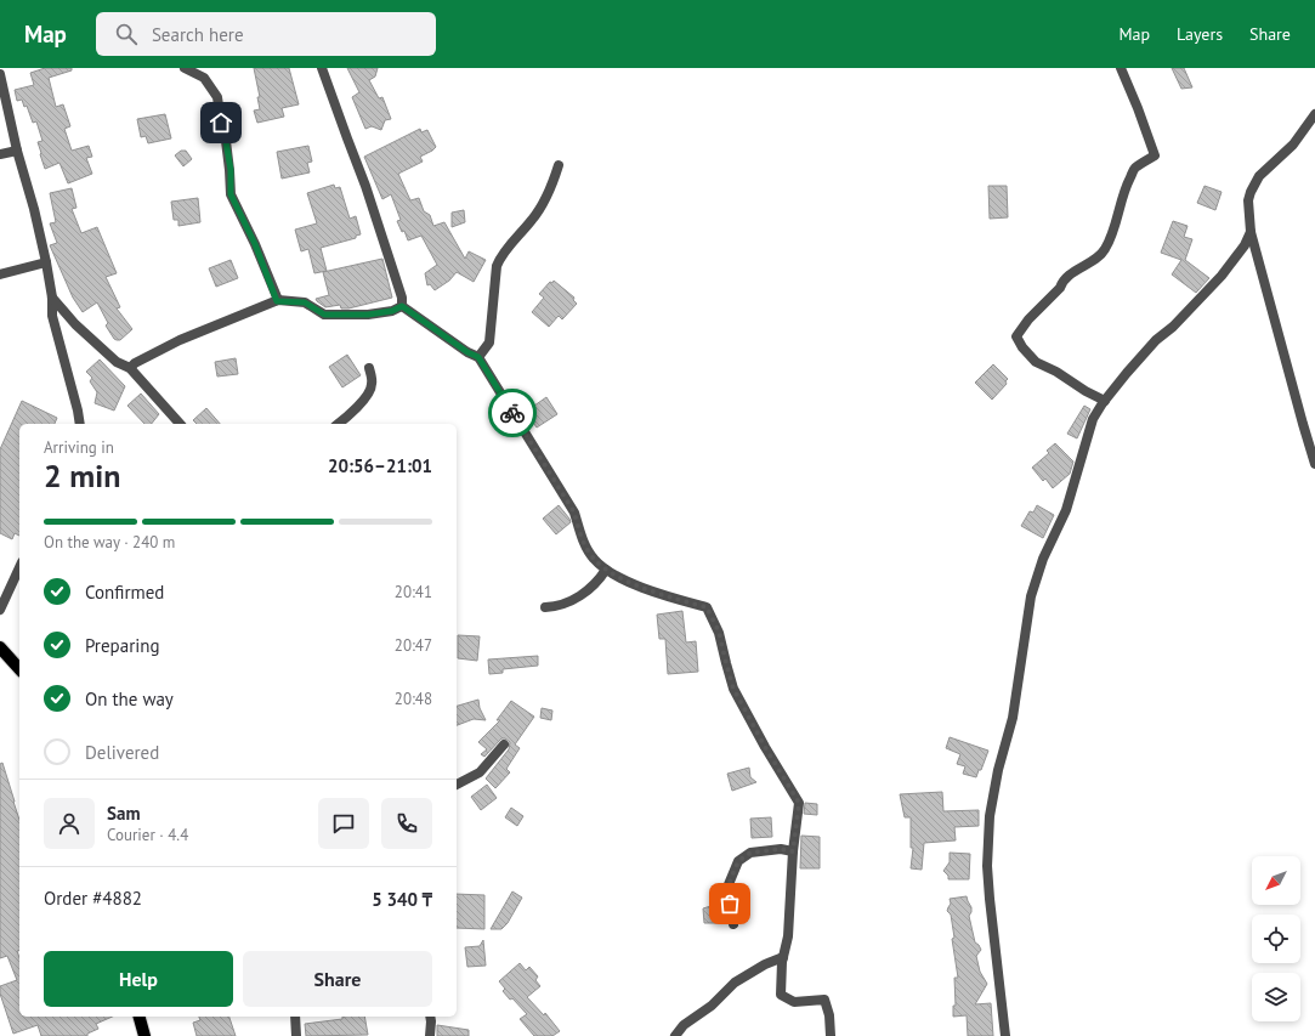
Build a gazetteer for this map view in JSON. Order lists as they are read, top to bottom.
{
  "north": "bottom left",
  "page": {
    "header": "Map",
    "search": "Search here",
    "nav": ["Map", "Layers", "Share"],
    "heading": ["2 min", "Arriving in", "20:56–21:01"],
    "panel": [
      "Sam",
      "Courier · 4.4",
      "Order #4882",
      "5 340 ₸"
    ],
    "bar": "On the way · 240 m",
    "list": [
      ["Confirmed", "20:41"],
      ["Preparing", "20:47"],
      ["On the way", "20:48"],
      "Delivered"
    ],
    "buttons": ["Help", "Share"]
  }
}
